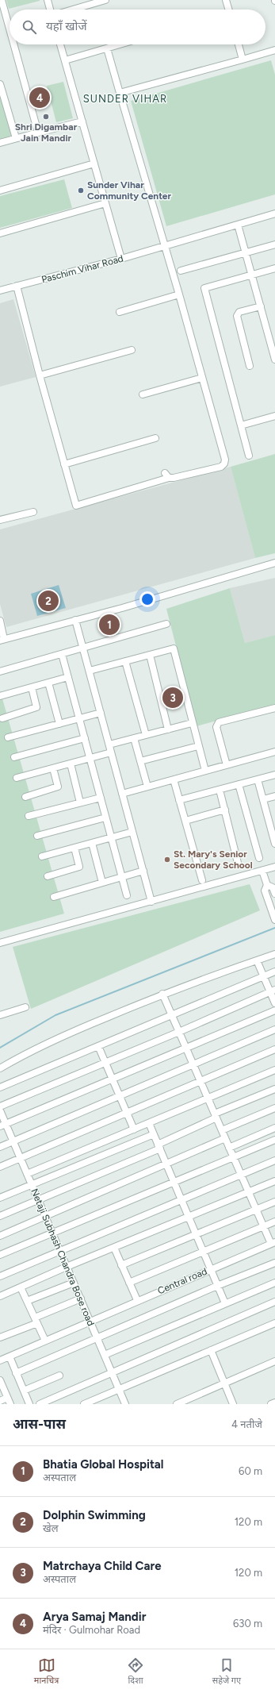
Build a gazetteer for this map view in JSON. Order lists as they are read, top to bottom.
{
  "streets": {
    "street": ["Paschim Vihar Road", "Netaji Subhash Chandra Bose road", "Central road"]
  },
  "crossings": [
    ["Netaji Subhash Chandra Bose road", "Central road"]
  ],
  "districts": ["SUNDER VIHAR"],
  "places": ["Shri Digambar Jain Mandir", "Sunder Vihar Community Center", "St. Mary's Senior Secondary School"],
  "page": {
    "search": "यहाँ खोजें",
    "pins": [
      "4",
      "2",
      "1",
      "3"
    ],
    "heading": ["आस-पास", "4 नतीजे"],
    "list": [
      {
        "mark": "1",
        "name": "Bhatia Global Hospital",
        "note": "अस्पताल",
        "value": "60 m"
      },
      {
        "mark": "2",
        "name": "Dolphin Swimming",
        "note": "खेल",
        "value": "120 m"
      },
      {
        "mark": "3",
        "name": "Matrchaya Child Care",
        "note": "अस्पताल",
        "value": "120 m"
      },
      {
        "mark": "4",
        "name": "Arya Samaj Mandir",
        "note": "मंदिर · Gulmohar Road",
        "value": "630 m"
      }
    ],
    "nav": ["मानचित्र", "दिशा", "सहेजे गए"]
  }
}
